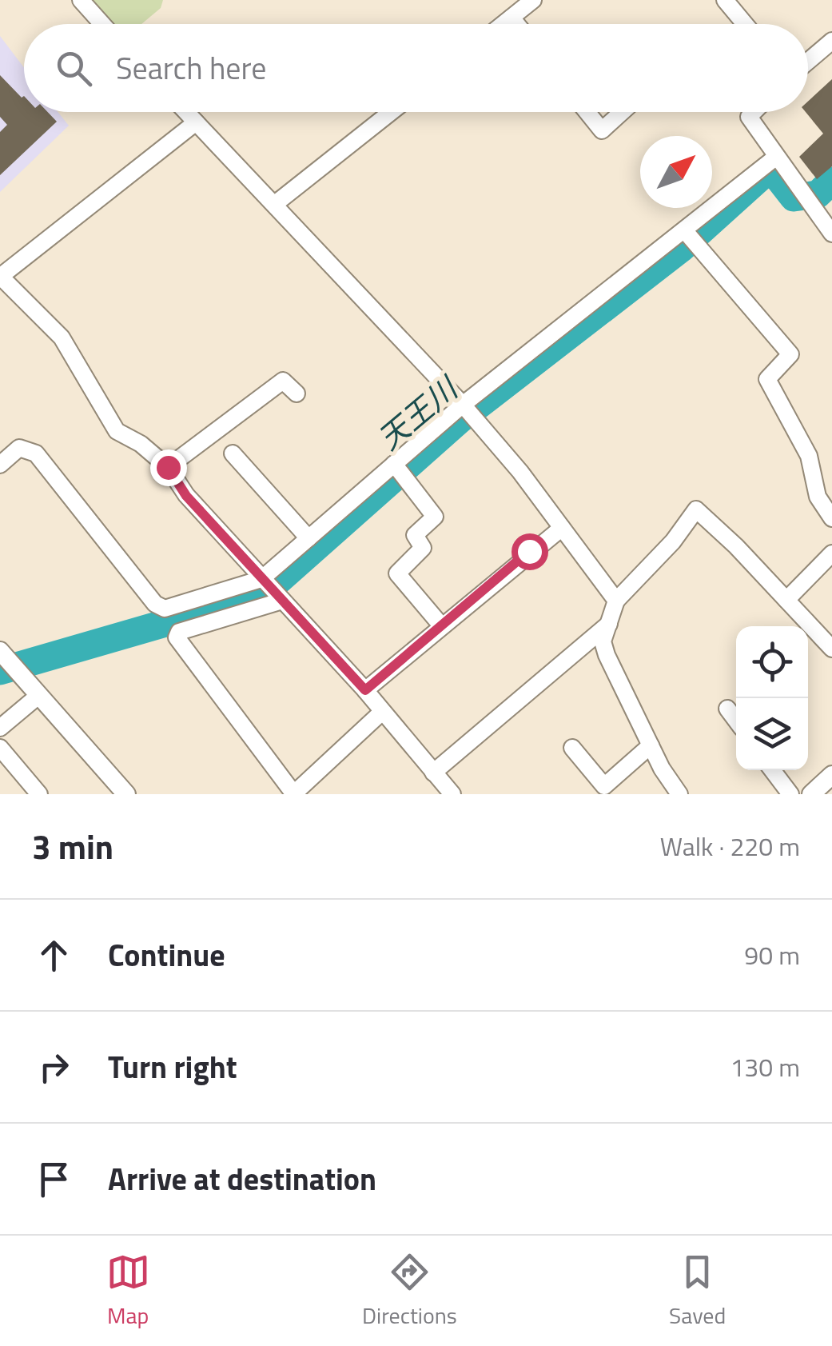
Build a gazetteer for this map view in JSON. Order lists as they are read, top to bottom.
{
  "water": ["天王川"],
  "north": "top right",
  "page": {
    "search": "Search here",
    "heading": ["3 min", "Walk · 220 m"],
    "list": [
      ["Continue", "90 m"],
      ["Turn right", "130 m"],
      "Arrive at destination"
    ],
    "nav": ["Map", "Directions", "Saved"]
  }
}
